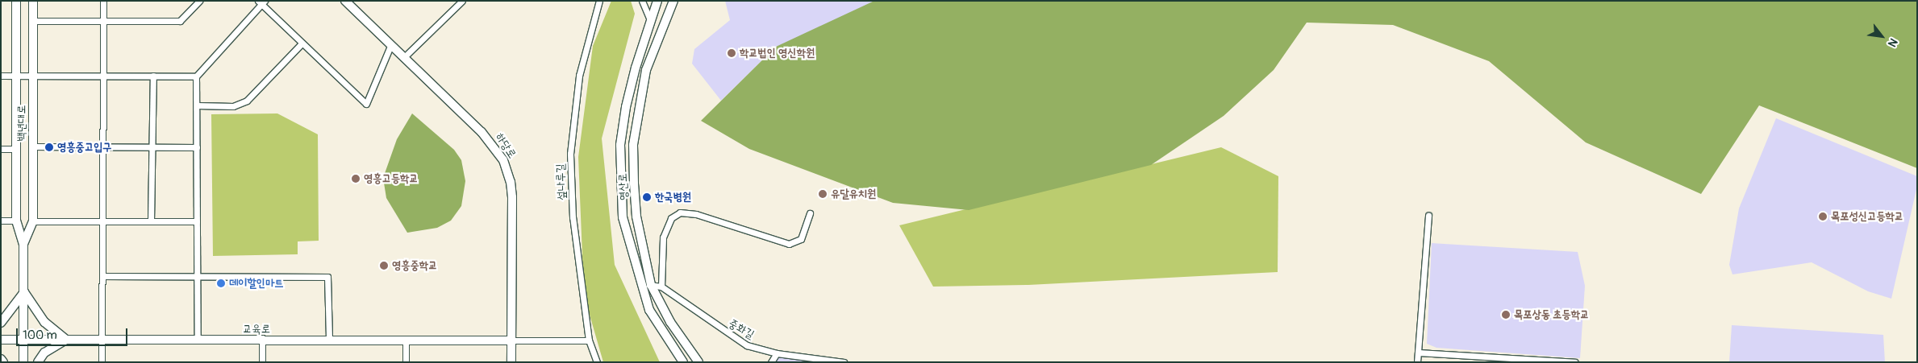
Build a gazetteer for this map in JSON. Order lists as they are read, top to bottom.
{
  "streets": {
    "street": [
      "백년대로",
      "하당로",
      "섶나루길",
      "영산로",
      "교육로",
      "중화길"
    ]
  },
  "crossings": [
    ["백년대로", "교육로"],
    ["하당로", "교육로"],
    ["영산로", "중화길"]
  ],
  "places": [
    "학교법인 영신학원",
    "영흥중고입구",
    "영흥고등학교",
    "유달유치원",
    "한국병원",
    "목포성신고등학교",
    "영흥중학교",
    "데이할인마트",
    "목포상동 초등학교"
  ],
  "scale_bar": "100 m",
  "north": "bottom right"
}
